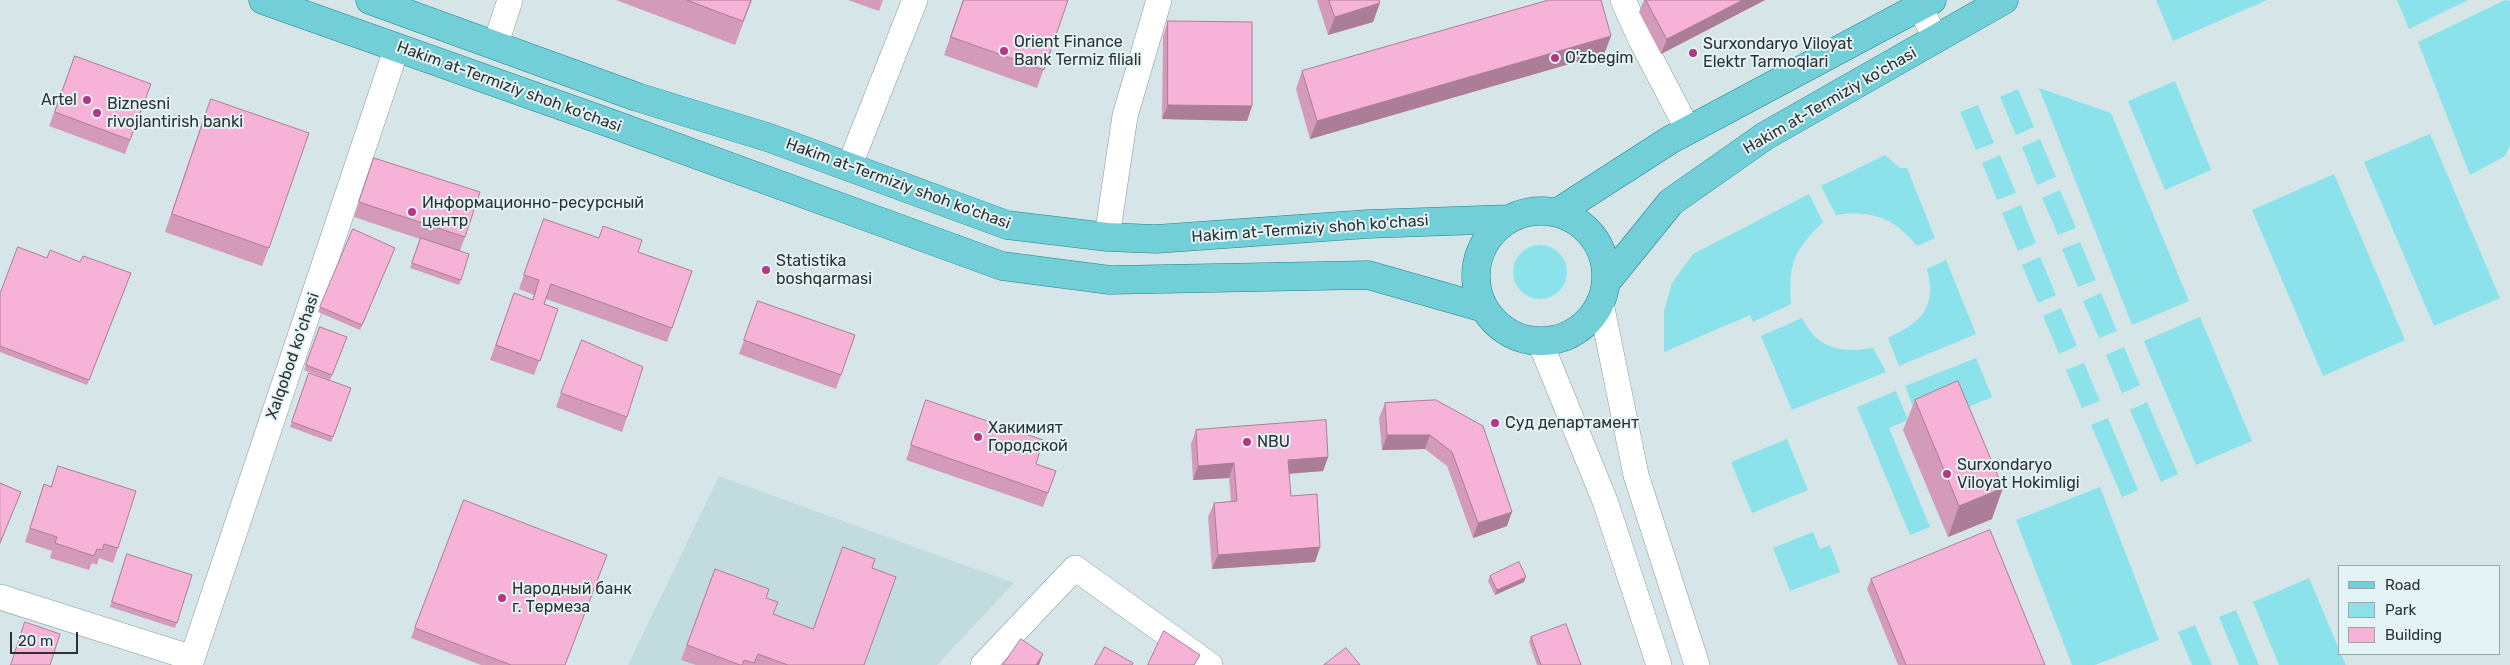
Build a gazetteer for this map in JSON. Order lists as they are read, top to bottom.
{
  "streets": {
    "main road": ["Hakim at-Termiziy shoh ko'chasi", "Hakim at-Termiziy ko'chasi"],
    "street": ["Xalqobod ko'chasi"]
  },
  "crossings": [
    ["Hakim at-Termiziy shoh ko'chasi", "Hakim at-Termiziy ko'chasi"],
    ["Hakim at-Termiziy shoh ko'chasi", "Xalqobod ko'chasi"]
  ],
  "places": [
    "Orient Finance Bank Termiz filiali",
    "Surxondaryo Viloyat Elektr Tarmoqlari",
    "O'zbegim",
    "Artel",
    "Biznesni rivojlantirish banki",
    "Информационно-ресурсный центр",
    "Statistika boshqarmasi",
    "Суд департамент",
    "Хакимият Городской",
    "NBU",
    "Surxondaryo Viloyat Hokimligi",
    "Народный банк г. Термеза"
  ],
  "legend": ["Road", "Park", "Building"],
  "scale_bar": "20 m"
}
